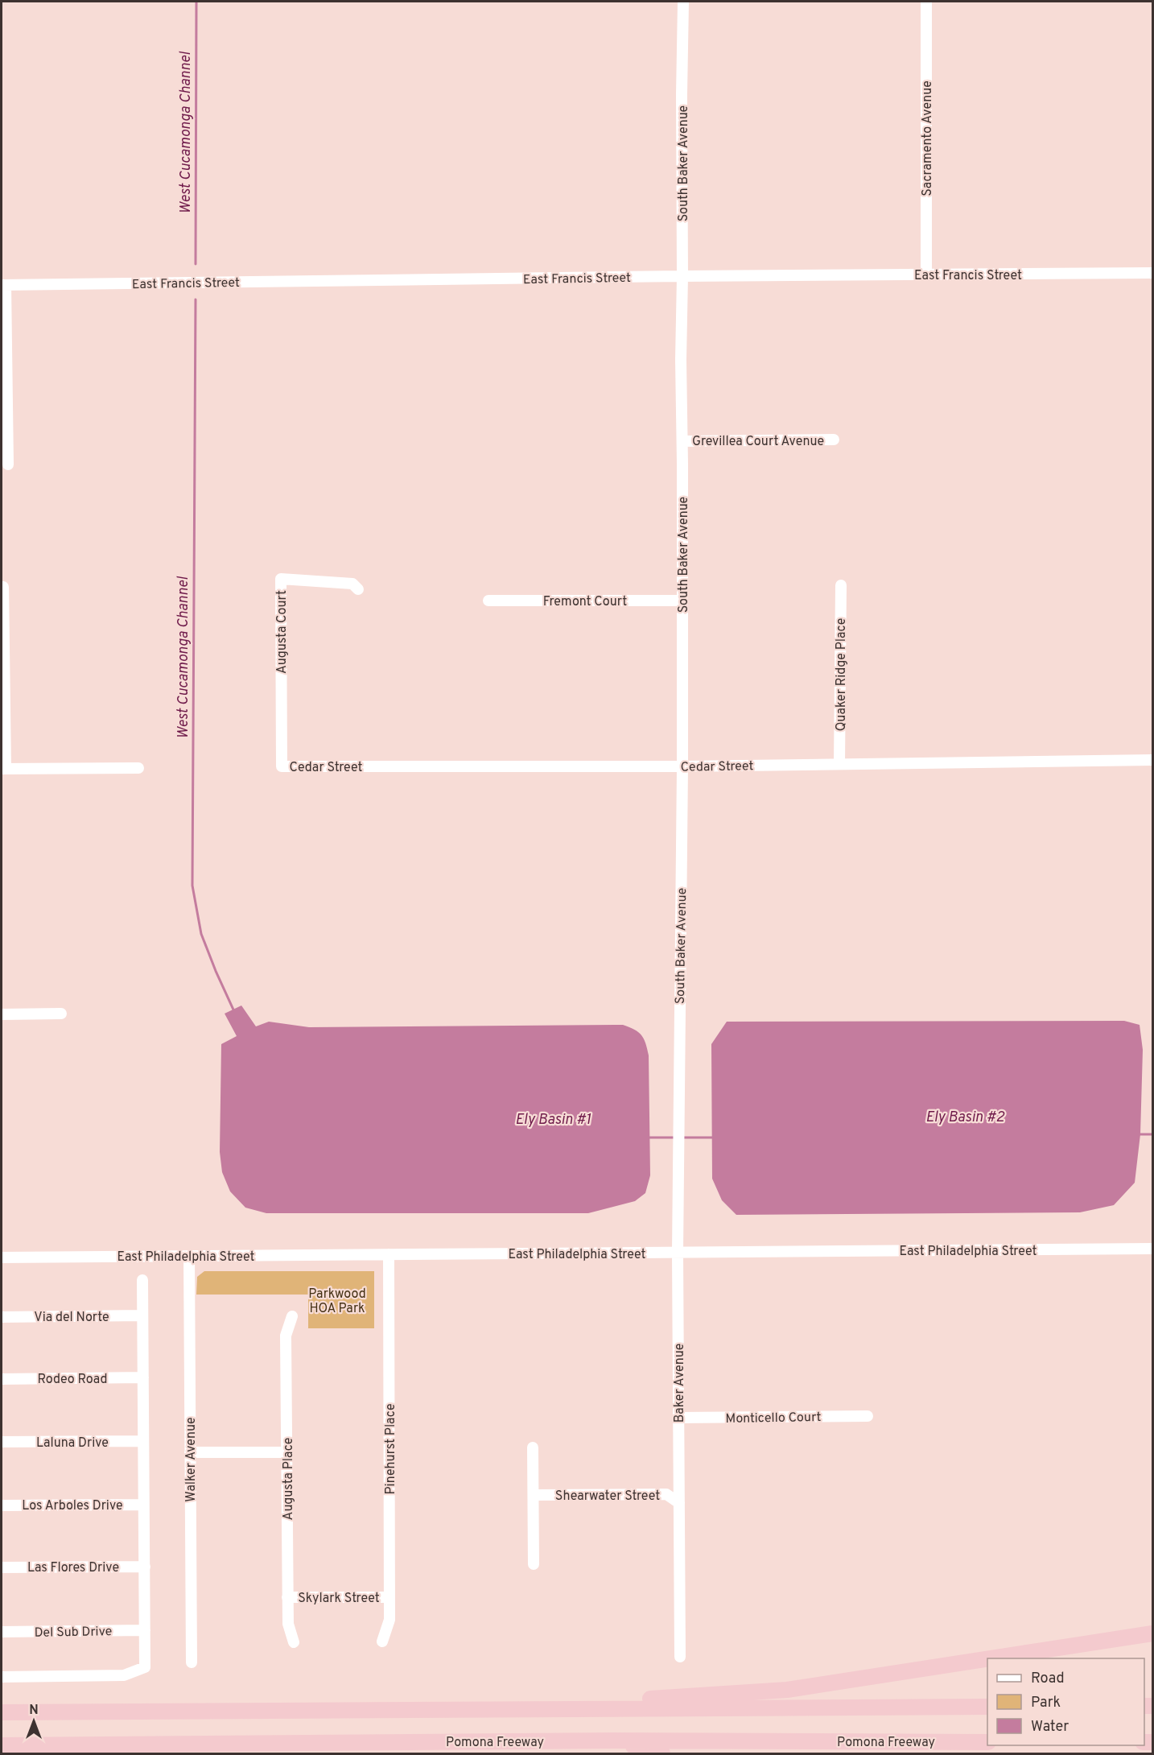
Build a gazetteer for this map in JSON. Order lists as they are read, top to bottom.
{
  "streets": {
    "highway": ["Pomona Freeway"],
    "street": [
      "Sacramento Avenue",
      "South Baker Avenue",
      "East Francis Street",
      "Grevillea Court Avenue",
      "Fremont Court",
      "Augusta Court",
      "Quaker Ridge Place",
      "Cedar Street",
      "East Philadelphia Street",
      "Via del Norte",
      "Rodeo Road",
      "Baker Avenue",
      "Monticello Court",
      "Laluna Drive",
      "Pinehurst Place",
      "Walker Avenue",
      "Augusta Place",
      "Shearwater Street",
      "Los Arboles Drive",
      "Las Flores Drive",
      "Skylark Street",
      "Del Sub Drive"
    ]
  },
  "crossings": [
    ["Sacramento Avenue", "East Francis Street"],
    ["South Baker Avenue", "East Francis Street"],
    ["South Baker Avenue", "Grevillea Court Avenue"],
    ["South Baker Avenue", "Fremont Court"],
    ["South Baker Avenue", "Cedar Street"],
    ["South Baker Avenue", "Baker Avenue"],
    ["Augusta Court", "Cedar Street"],
    ["Quaker Ridge Place", "Cedar Street"],
    ["East Philadelphia Street", "Baker Avenue"],
    ["East Philadelphia Street", "Pinehurst Place"],
    ["East Philadelphia Street", "Walker Avenue"],
    ["Baker Avenue", "Monticello Court"],
    ["Baker Avenue", "Shearwater Street"],
    ["Pinehurst Place", "Skylark Street"],
    ["Augusta Place", "Skylark Street"]
  ],
  "water": ["West Cucamonga Channel", "Ely Basin #2", "Ely Basin #1"],
  "parks": ["Parkwood HOA Park"],
  "legend": ["Road", "Park", "Water"],
  "north": "top"
}
